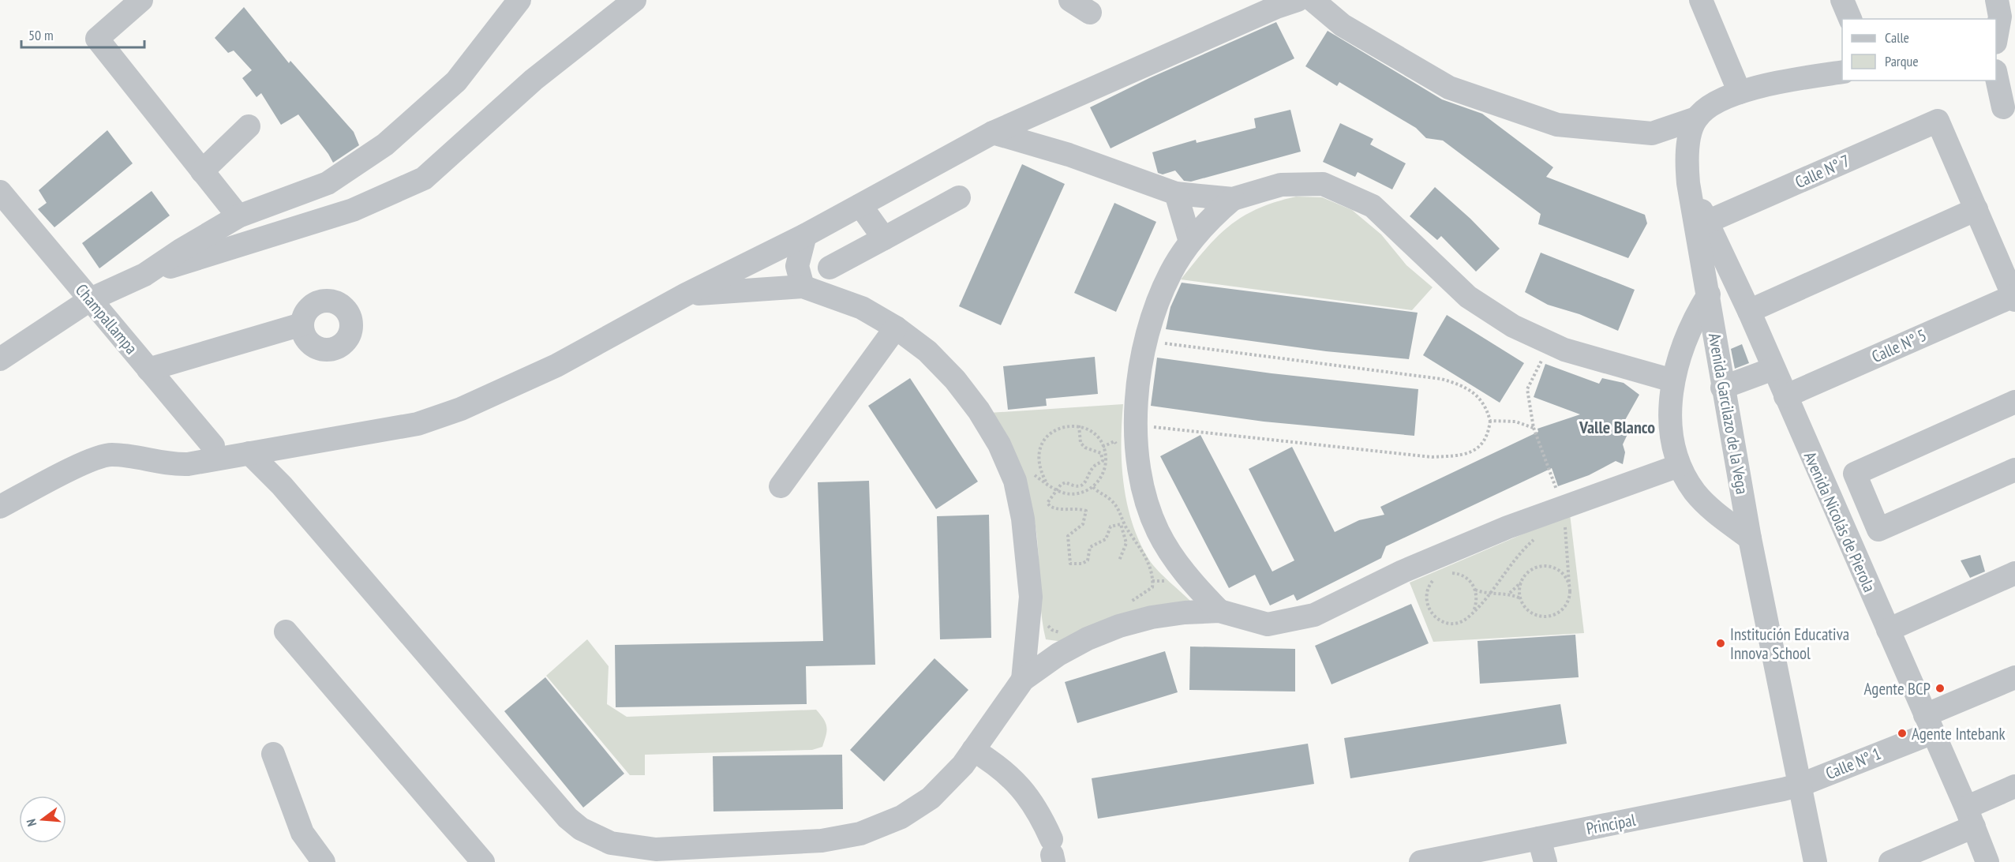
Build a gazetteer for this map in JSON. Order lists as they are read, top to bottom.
{
  "streets": {
    "street": [
      "Calle N° 7",
      "Champallampa",
      "Calle N° 5",
      "Avenida Garcilazo de la Vega",
      "Avenida Nicolás de Pierola",
      "Calle N° 1",
      "Principal"
    ]
  },
  "crossings": [
    ["Calle N° 7", "Avenida Nicolás de Pierola"],
    ["Calle N° 5", "Avenida Nicolás de Pierola"],
    ["Avenida Garcilazo de la Vega", "Avenida Nicolás de Pierola"],
    ["Avenida Garcilazo de la Vega", "Calle N° 1"],
    ["Avenida Garcilazo de la Vega", "Principal"],
    ["Avenida Nicolás de Pierola", "Calle N° 1"],
    ["Calle N° 1", "Principal"]
  ],
  "districts": ["Valle Blanco"],
  "places": ["Institución Educativa Innova School", "Agente BCP", "Agente Intebank"],
  "legend": ["Calle", "Parque"],
  "scale_bar": "50 m",
  "north": "left"
}
